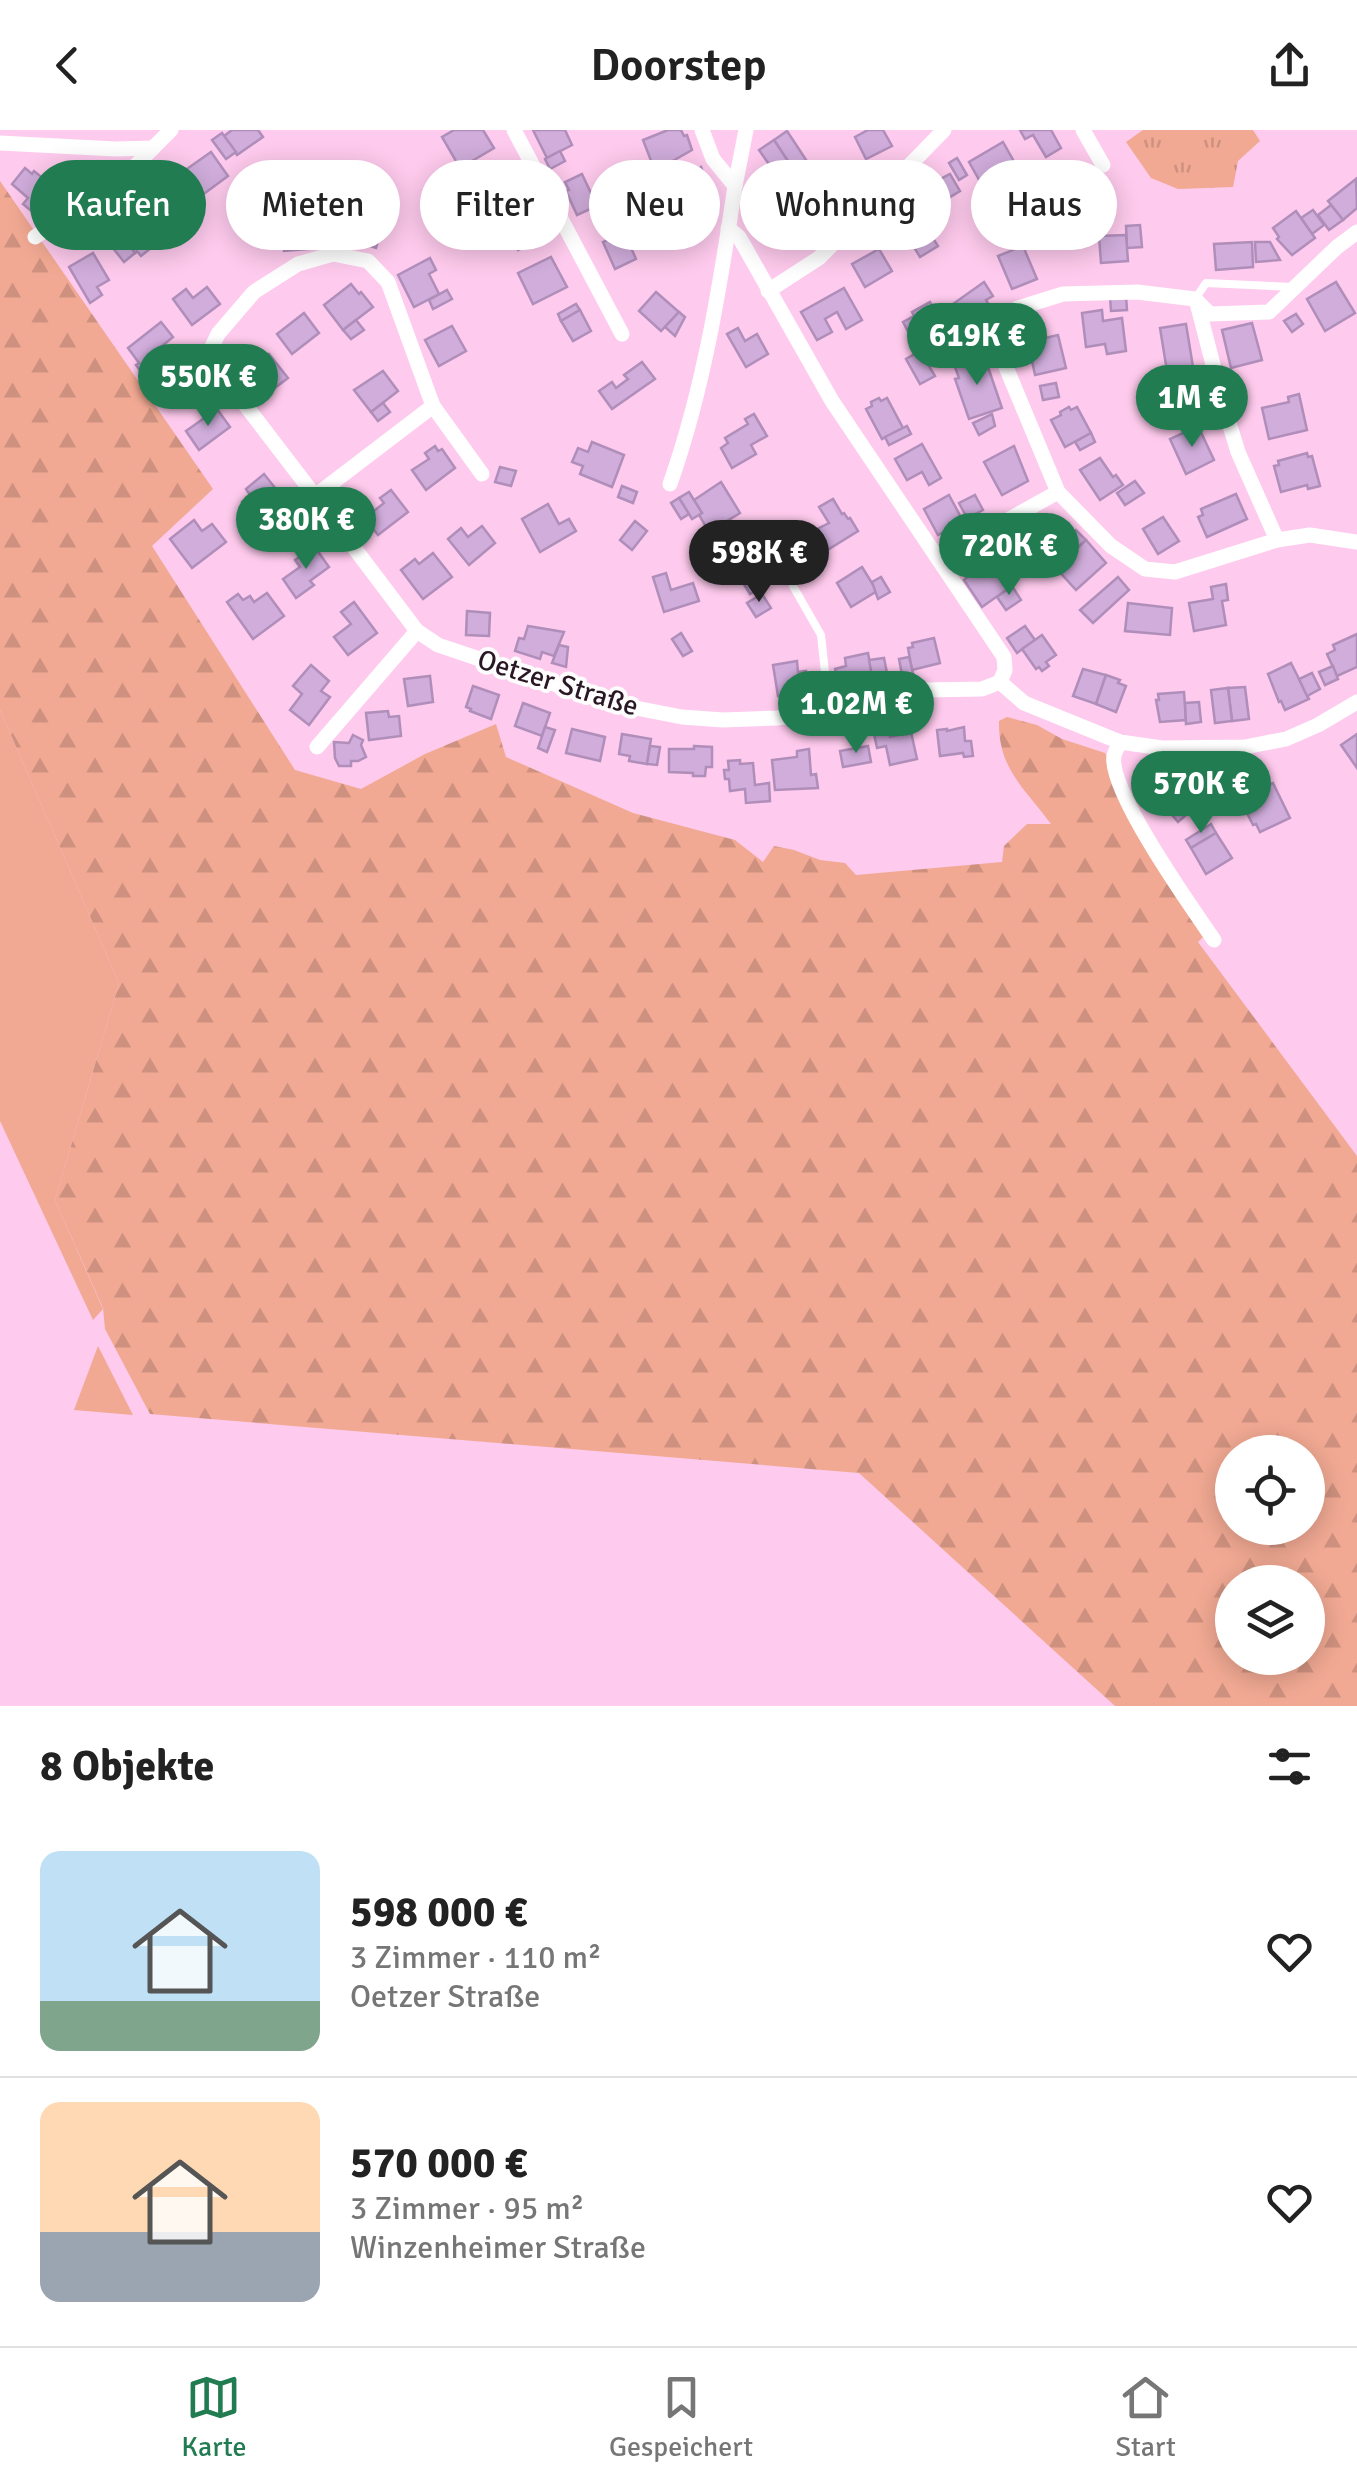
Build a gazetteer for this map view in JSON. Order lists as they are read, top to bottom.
{
  "streets": {
    "street": ["Oetzer Straße"]
  },
  "page": {
    "header": "Doorstep",
    "chip": [
      "Kaufen",
      "Mieten",
      "Filter",
      "Neu",
      "Wohnung",
      "Haus"
    ],
    "price": [
      "619K €",
      "550K €",
      "1M €",
      "380K €",
      "720K €",
      "598K €",
      "1.02M €",
      "570K €"
    ],
    "heading": "8 Objekte",
    "list": [
      {
        "name": "598 000 €",
        "note": "3 Zimmer · 110 m² · Oetzer Straße"
      },
      {
        "name": "570 000 €",
        "note": "3 Zimmer · 95 m² · Winzenheimer Straße"
      }
    ],
    "tabs": ["Karte", "Gespeichert", "Start"]
  }
}
